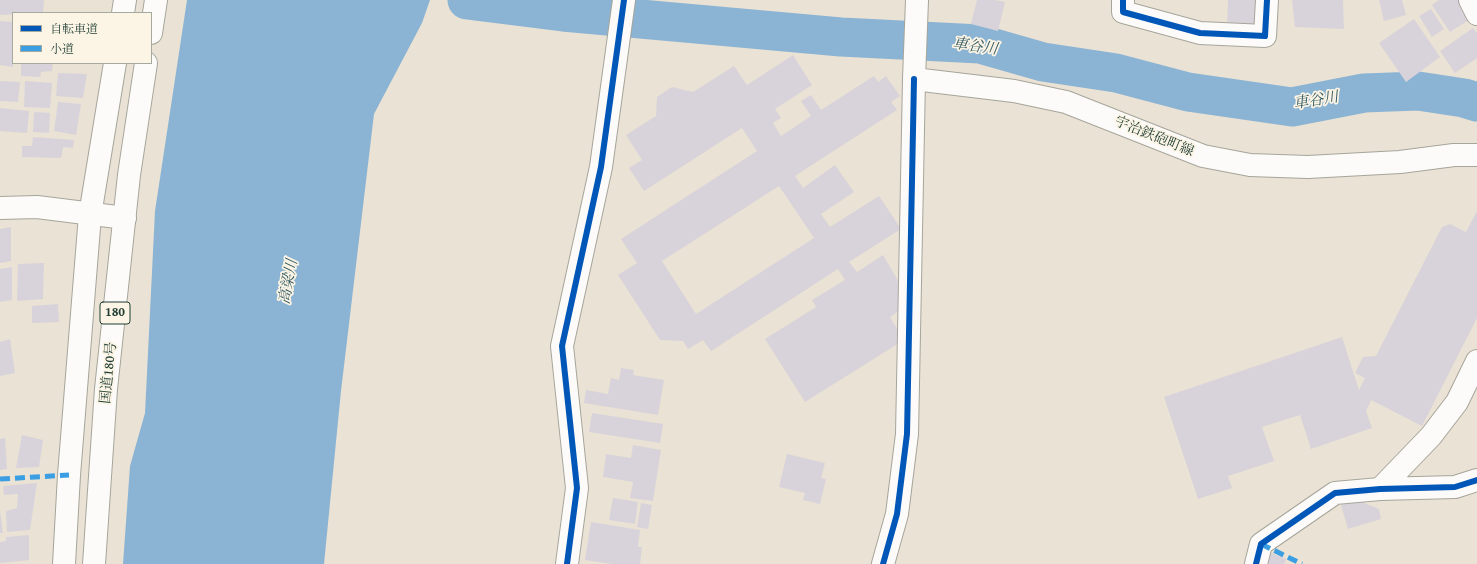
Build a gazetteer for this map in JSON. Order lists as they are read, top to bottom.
{
  "streets": {
    "main road": ["宇治鉄砲町線", "180", "国道180号"]
  },
  "water": ["車谷川", "高梁川"],
  "legend": ["自転車道", "小道"]
}
